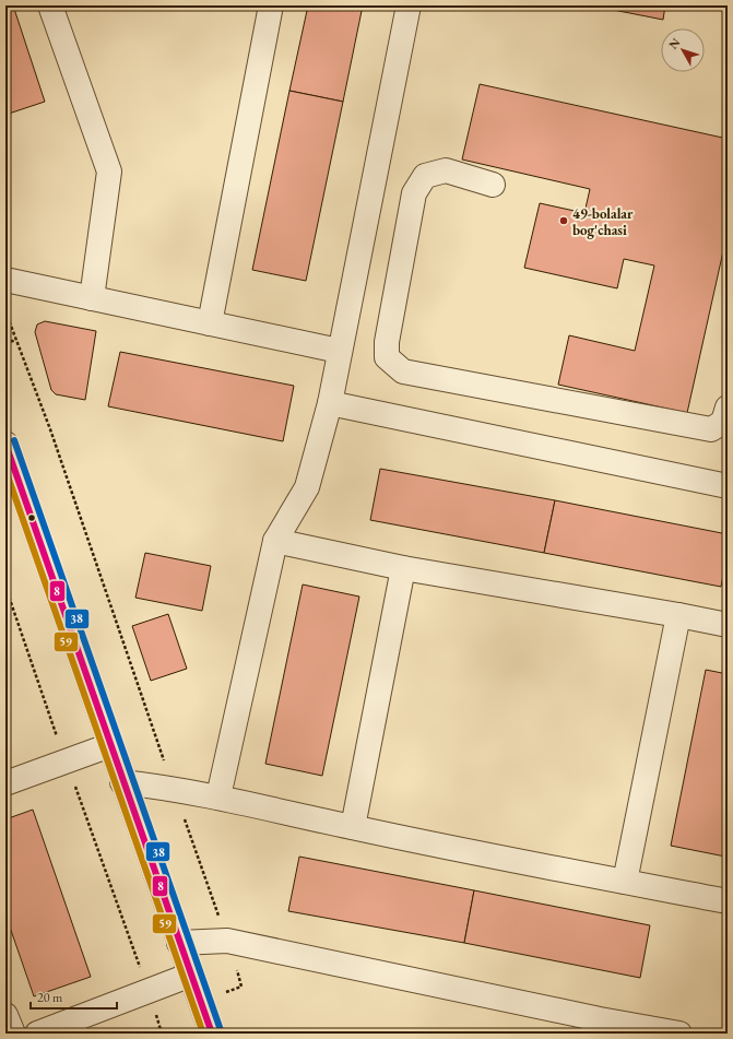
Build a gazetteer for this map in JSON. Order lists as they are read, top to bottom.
{
  "places": ["49-bolalar bog'chasi"],
  "lines": ["transit line 38", "transit line 8", "transit line 59"],
  "scale_bar": "20 m",
  "north": "top left"
}
